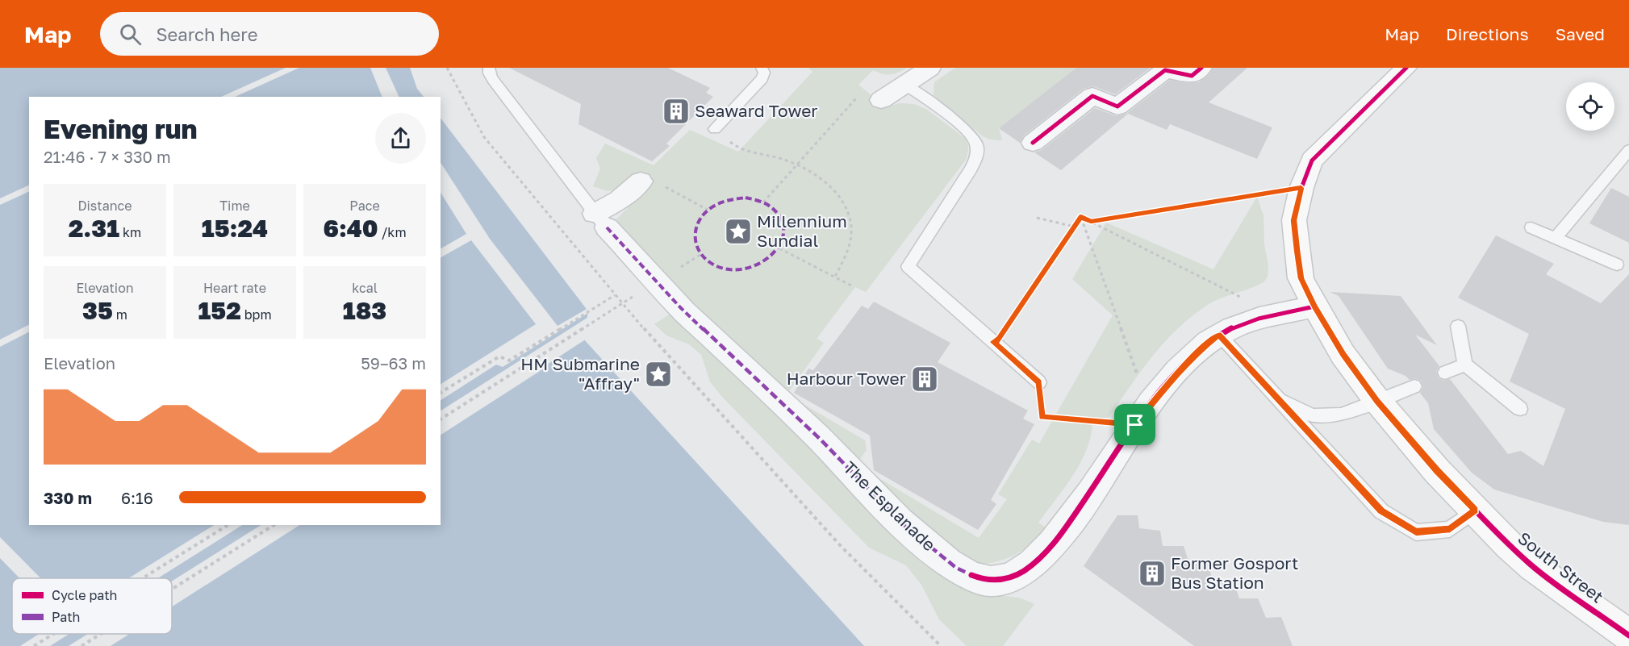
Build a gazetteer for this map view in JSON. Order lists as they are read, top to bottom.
{
  "streets": {
    "main road": ["South Street"],
    "street": ["The Esplanade"]
  },
  "crossings": [
    ["The Esplanade", "South Street"]
  ],
  "places": {
    "building": ["Seaward Tower", "Harbour Tower", "Former Gosport Bus Station"],
    "place": ["Millennium Sundial", "HM Submarine \"Affray\""]
  },
  "legend": ["Cycle path", "Path"],
  "page": {
    "header": "Map",
    "search": "Search here",
    "nav": ["Map", "Directions", "Saved"],
    "heading": ["Evening run", "21:46 · 7 × 330 m"],
    "stats": [
      ["Distance", "2.31 km"],
      ["Time", "15:24"],
      ["Pace", "6:40 /km"],
      ["Elevation", "35 m"],
      ["Heart rate", "152 bpm"],
      ["kcal", "183"]
    ],
    "chart": ["Elevation", "59–63 m"],
    "list": [
      {
        "name": "330 m",
        "note": "6:16"
      }
    ]
  }
}
